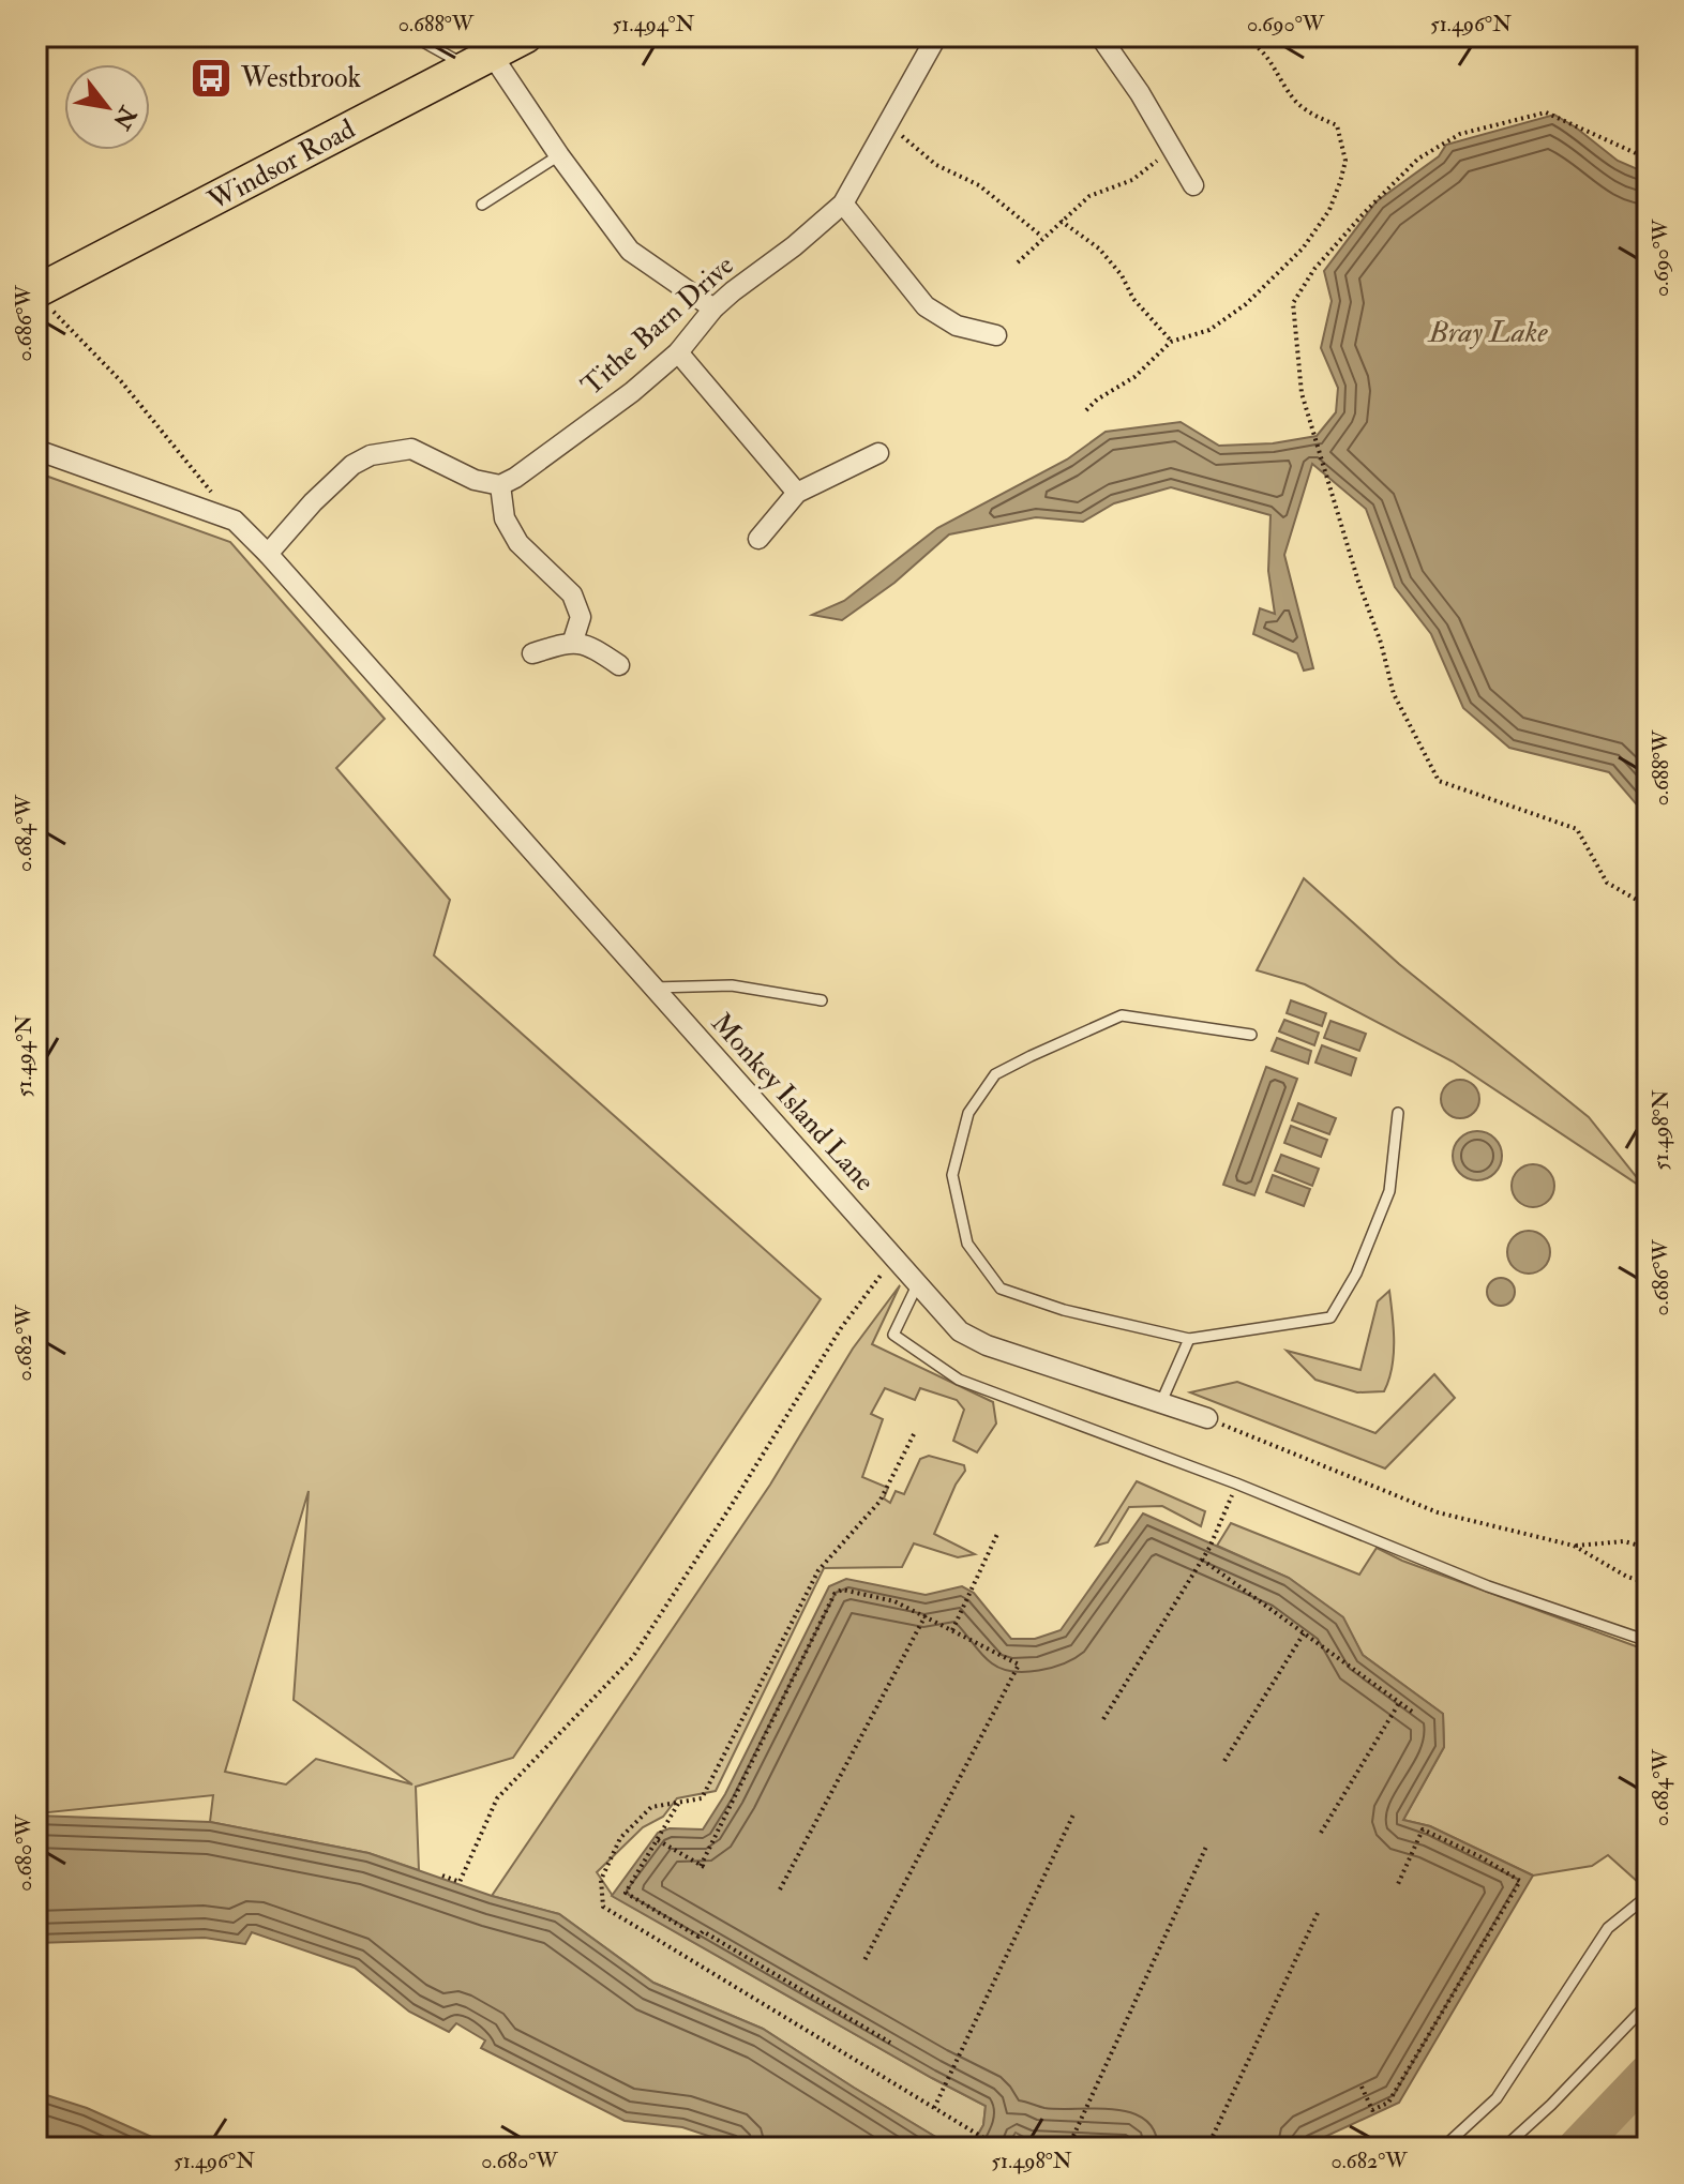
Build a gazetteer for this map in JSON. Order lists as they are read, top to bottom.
{
  "streets": {
    "main road": ["Windsor Road"],
    "street": ["Tithe Barn Drive", "Monkey Island Lane"]
  },
  "water": ["Bray Lake"],
  "places": {
    "bus stop": ["Westbrook"]
  },
  "north": "bottom right",
  "coordinates": [
    "0.688°W",
    "51.494°N",
    "0.690°W",
    "51.496°N",
    "0.686°W",
    "0.684°W",
    "51.498°N",
    "0.682°W",
    "0.680°W"
  ]
}
